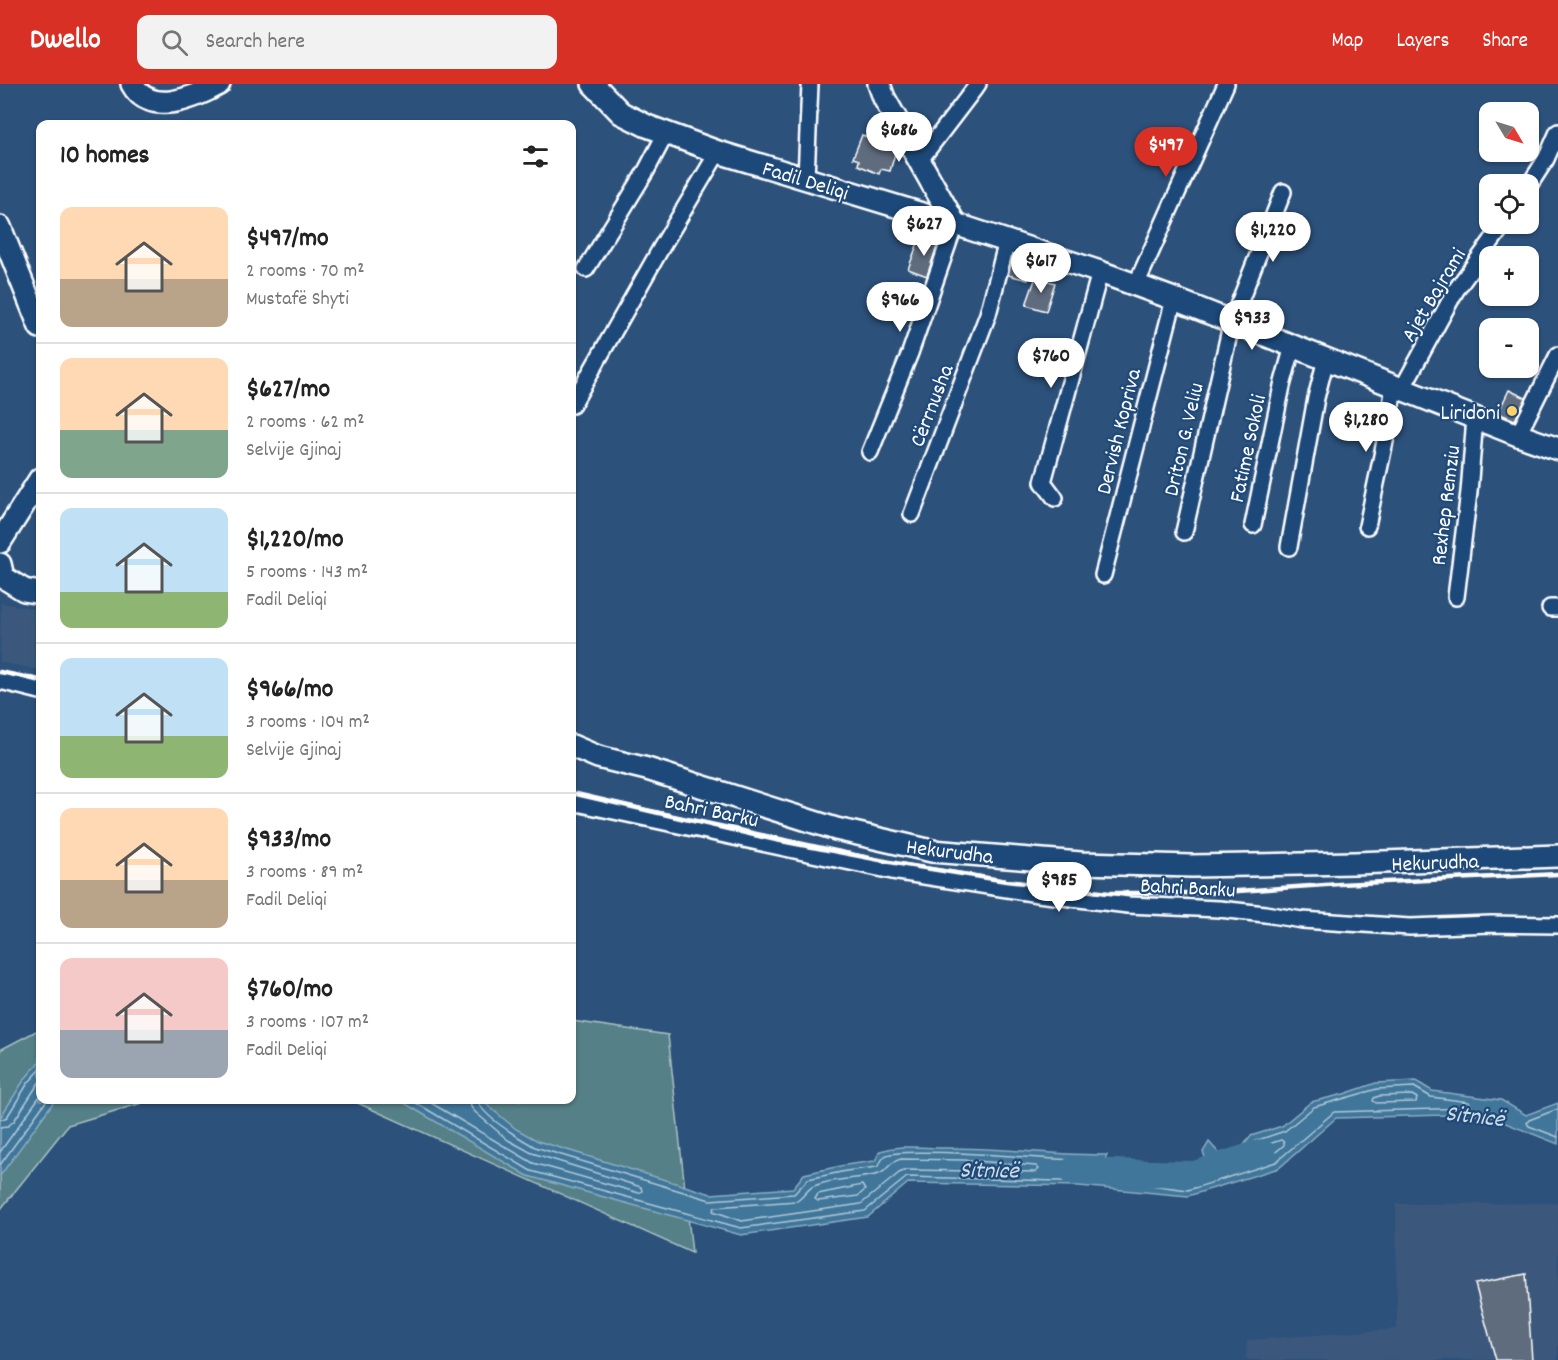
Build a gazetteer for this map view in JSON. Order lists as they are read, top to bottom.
{
  "streets": {
    "street": [
      "Fadil Deliqi",
      "Ajet Bajrami",
      "Cërrnusha",
      "Dervish Kopriva",
      "Driton G. Veliu",
      "Fatime Sokoli",
      "Rexhep Remziu",
      "Bahri Barku",
      "Hekurudha"
    ]
  },
  "crossings": [
    ["Fadil Deliqi", "Ajet Bajrami"],
    ["Fadil Deliqi", "Cërrnusha"],
    ["Fadil Deliqi", "Dervish Kopriva"],
    ["Fadil Deliqi", "Driton G. Veliu"],
    ["Fadil Deliqi", "Fatime Sokoli"],
    ["Fadil Deliqi", "Rexhep Remziu"]
  ],
  "water": ["Sitnicë"],
  "places": ["Liridoni"],
  "north": "bottom right",
  "page": {
    "header": "Dwello",
    "search": "Search here",
    "nav": ["Map", "Layers", "Share"],
    "map_buttons": ["+", "−"],
    "price": [
      "$686",
      "$497",
      "$627",
      "$1,220",
      "$617",
      "$966",
      "$933",
      "$760",
      "$1,280",
      "$985"
    ],
    "heading": "10 homes",
    "list": [
      {
        "name": "$497/mo",
        "note": "2 rooms · 70 m² · Mustafë Shyti"
      },
      {
        "name": "$627/mo",
        "note": "2 rooms · 62 m² · Selvije Gjinaj"
      },
      {
        "name": "$1,220/mo",
        "note": "5 rooms · 143 m² · Fadil Deliqi"
      },
      {
        "name": "$966/mo",
        "note": "3 rooms · 104 m² · Selvije Gjinaj"
      },
      {
        "name": "$933/mo",
        "note": "3 rooms · 89 m² · Fadil Deliqi"
      },
      {
        "name": "$760/mo",
        "note": "3 rooms · 107 m² · Fadil Deliqi"
      }
    ]
  }
}
